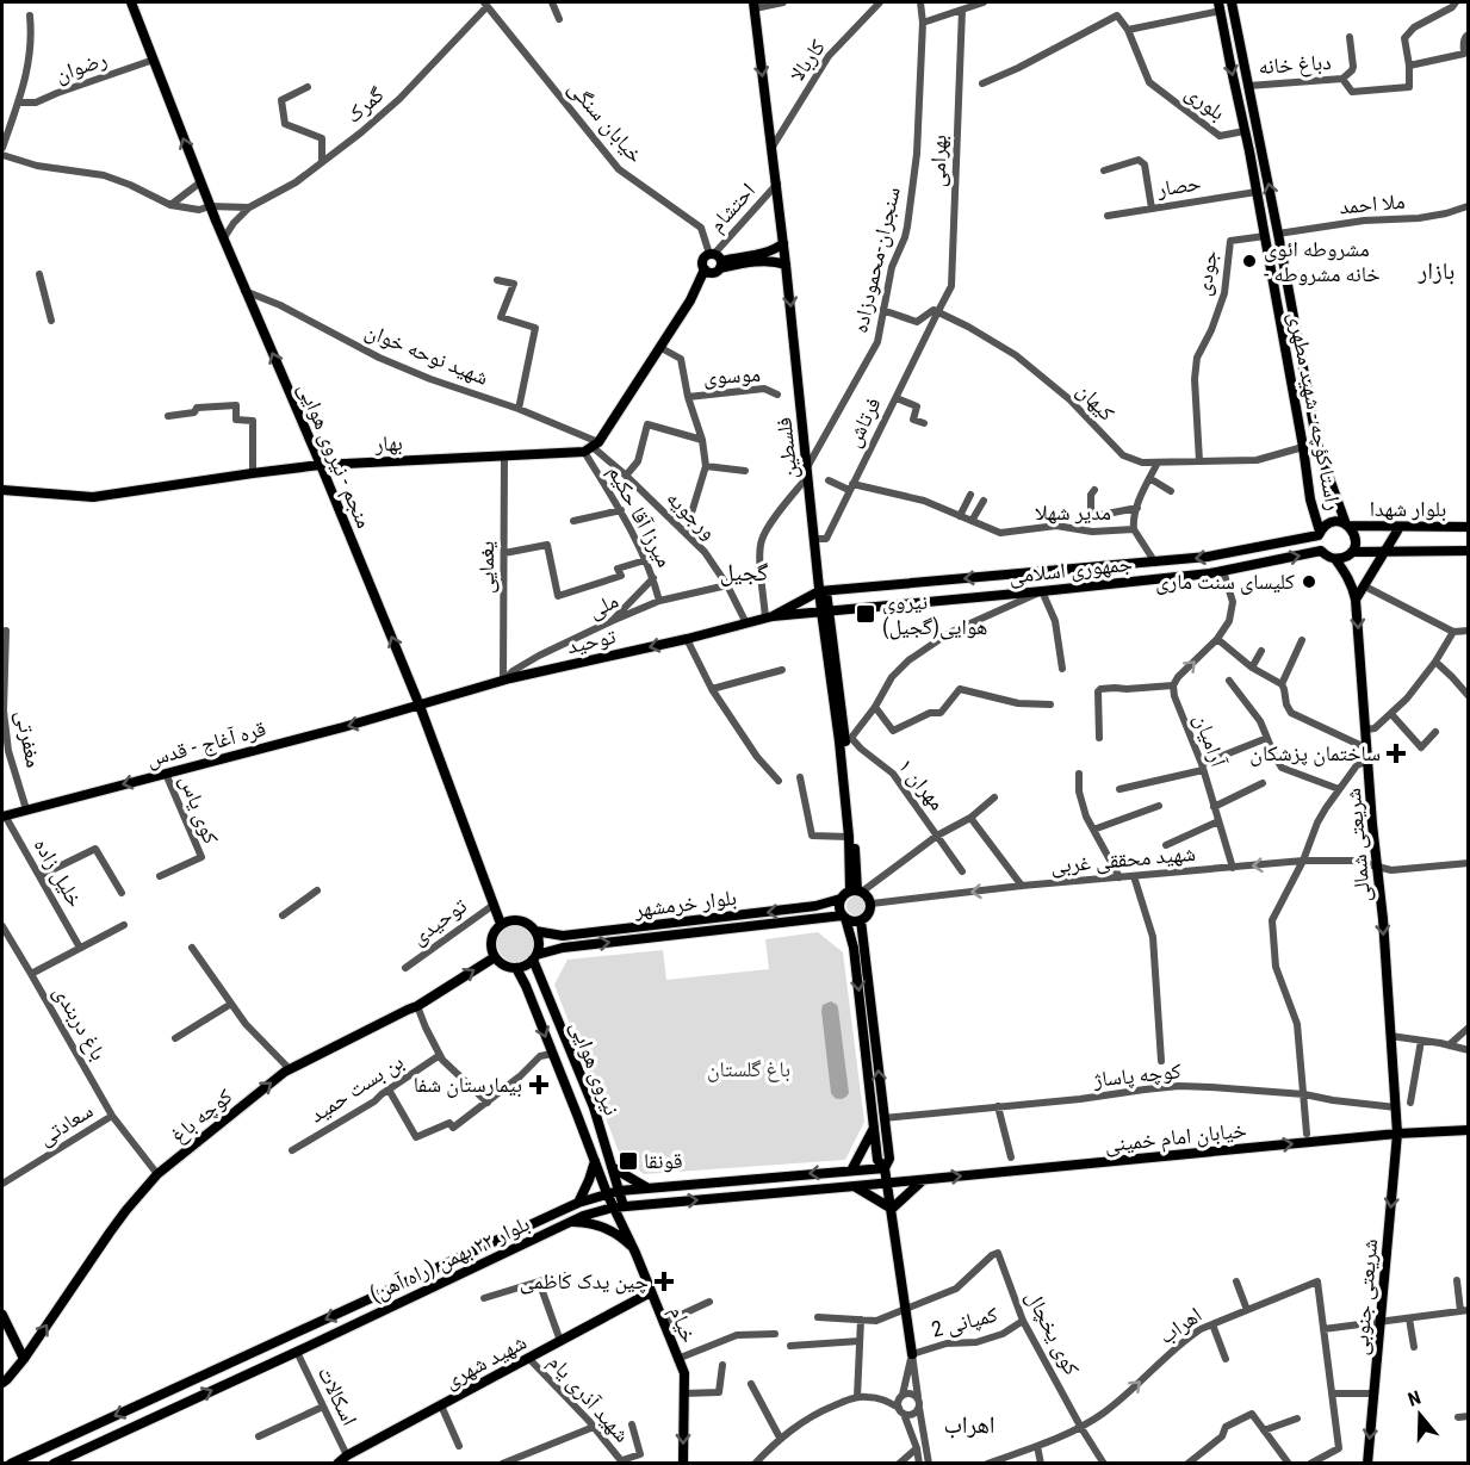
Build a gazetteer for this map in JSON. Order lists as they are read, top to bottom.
{
  "streets": {
    "main road": [
      "راستا کؤچه - شهید مطهری",
      "بهار",
      "فلسطین",
      "منجم - نیروی هوایی",
      "بلوار شهدا",
      "جمهوری اسلامی",
      "توحید",
      "قره آغاج - قدس",
      "شریعتی شمالی",
      "بلوار خرمشهر",
      "نیروی هوایی",
      "کوچه باغ",
      "خیابان امام خمینی",
      "بلوار ۲۲ بهمن (راه آهن)",
      "شریعتی جنوبی",
      "خیام",
      "شهید شهری"
    ],
    "street": [
      "کاربالا",
      "دباغ خانه",
      "رضوان",
      "بلوری",
      "گمرک",
      "خیابان سنگی",
      "بهرامی",
      "حصار",
      "ملا احمد",
      "احتشام",
      "سنجران-محمودزاده",
      "جودی",
      "شهید نوحه خوان",
      "موسوی",
      "کیهان",
      "فرتاش",
      "مدیر شهلا",
      "ورجویه",
      "میرزا آقا حکیم",
      "یغمایی",
      "ملی",
      "مغفرتی",
      "آرامیان",
      "مهران ۱",
      "کوی یاس",
      "شهید محققی غربی",
      "خلیل زاده",
      "توحیدی",
      "باغ دربندی",
      "کوچه پاساژ",
      "بن بست حمید",
      "سعادتی",
      "کمپانی 2",
      "اهراب",
      "کوی یخچال",
      "اسکالات",
      "شهید آذری یام"
    ]
  },
  "crossings": [
    ["کاربالا", "فلسطین"],
    ["دباغ خانه", "راستا کؤچه - شهید مطهری"],
    ["رضوان", "منجم - نیروی هوایی"],
    ["بلوری", "راستا کؤچه - شهید مطهری"],
    ["گمرک", "خیابان سنگی"],
    ["گمرک", "منجم - نیروی هوایی"],
    ["خیابان سنگی", "احتشام"],
    ["بهرامی", "کیهان"],
    ["بهرامی", "فرتاش"],
    ["حصار", "راستا کؤچه - شهید مطهری"],
    ["ملا احمد", "راستا کؤچه - شهید مطهری"],
    ["احتشام", "فلسطین"],
    ["سنجران-محمودزاده", "فلسطین"],
    ["سنجران-محمودزاده", "جمهوری اسلامی"],
    ["سنجران-محمودزاده", "توحید"],
    ["جودی", "کیهان"],
    ["جودی", "راستا کؤچه - شهید مطهری"],
    ["شهید نوحه خوان", "بهار"],
    ["شهید نوحه خوان", "منجم - نیروی هوایی"],
    ["شهید نوحه خوان", "ورجویه"],
    ["شهید نوحه خوان", "میرزا آقا حکیم"],
    ["موسوی", "ورجویه"],
    ["کیهان", "راستا کؤچه - شهید مطهری"],
    ["کیهان", "فرتاش"],
    ["راستا کؤچه - شهید مطهری", "بلوار شهدا"],
    ["راستا کؤچه - شهید مطهری", "جمهوری اسلامی"],
    ["فرتاش", "فلسطین"],
    ["فرتاش", "مدیر شهلا"],
    ["بهار", "منجم - نیروی هوایی"],
    ["بهار", "ورجویه"],
    ["بهار", "میرزا آقا حکیم"],
    ["بهار", "یغمایی"],
    ["فلسطین", "جمهوری اسلامی"],
    ["فلسطین", "مهران ۱"],
    ["فلسطین", "شهید محققی غربی"],
    ["فلسطین", "بلوار خرمشهر"],
    ["منجم - نیروی هوایی", "توحید"],
    ["منجم - نیروی هوایی", "قره آغاج - قدس"],
    ["منجم - نیروی هوایی", "بلوار خرمشهر"],
    ["منجم - نیروی هوایی", "توحیدی"],
    ["منجم - نیروی هوایی", "نیروی هوایی"],
    ["منجم - نیروی هوایی", "کوچه باغ"],
    ["بلوار شهدا", "جمهوری اسلامی"],
    ["مدیر شهلا", "جمهوری اسلامی"],
    ["ورجویه", "میرزا آقا حکیم"],
    ["ورجویه", "ملی"],
    ["ورجویه", "توحید"],
    ["میرزا آقا حکیم", "ملی"],
    ["یغمایی", "ملی"],
    ["یغمایی", "توحید"],
    ["جمهوری اسلامی", "توحید"],
    ["جمهوری اسلامی", "شریعتی شمالی"],
    ["ملی", "توحید"],
    ["توحید", "قره آغاج - قدس"],
    ["مغفرتی", "قره آغاج - قدس"],
    ["آرامیان", "شهید محققی غربی"],
    ["قره آغاج - قدس", "کوی یاس"],
    ["قره آغاج - قدس", "خلیل زاده"],
    ["شریعتی شمالی", "شهید محققی غربی"],
    ["شریعتی شمالی", "کوچه پاساژ"],
    ["شریعتی شمالی", "خیابان امام خمینی"],
    ["شریعتی شمالی", "شریعتی جنوبی"],
    ["شهید محققی غربی", "بلوار خرمشهر"],
    ["خلیل زاده", "باغ دربندی"],
    ["بلوار خرمشهر", "نیروی هوایی"],
    ["بلوار خرمشهر", "کوچه باغ"],
    ["باغ دربندی", "کوچه باغ"],
    ["باغ دربندی", "سعادتی"],
    ["نیروی هوایی", "کوچه باغ"],
    ["نیروی هوایی", "بلوار ۲۲ بهمن (راه آهن)"],
    ["نیروی هوایی", "خیام"],
    ["خیابان امام خمینی", "بلوار ۲۲ بهمن (راه آهن)"],
    ["خیابان امام خمینی", "شریعتی جنوبی"],
    ["بلوار ۲۲ بهمن (راه آهن)", "خیام"],
    ["بلوار ۲۲ بهمن (راه آهن)", "اسکالات"],
    ["کمپانی 2", "کوی یخچال"],
    ["خیام", "شهید شهری"],
    ["اهراب", "کوی یخچال"],
    ["شهید شهری", "اسکالات"],
    ["شهید شهری", "شهید آذری یام"]
  ],
  "one_way": [
    "منجم - نیروی هوایی",
    "توحید",
    "قره آغاج - قدس",
    "شریعتی شمالی",
    "شهید محققی غربی",
    "کوچه باغ",
    "خیابان امام خمینی",
    "شریعتی جنوبی",
    "اهراب"
  ],
  "districts": ["بازار", "گجیل", "اهراب"],
  "parks": ["باغ گلستان"],
  "places": {
    "other": ["مشروطه ائوی - خانه مشروطه", "کلیسای سنت ماری"],
    "transit": ["نیروی هوایی(گجیل)", "قونقا"],
    "health": ["ساختمان پزشکان", "بیمارستان شفا", "چین یدک کاظمی"]
  },
  "north": "top"
}
